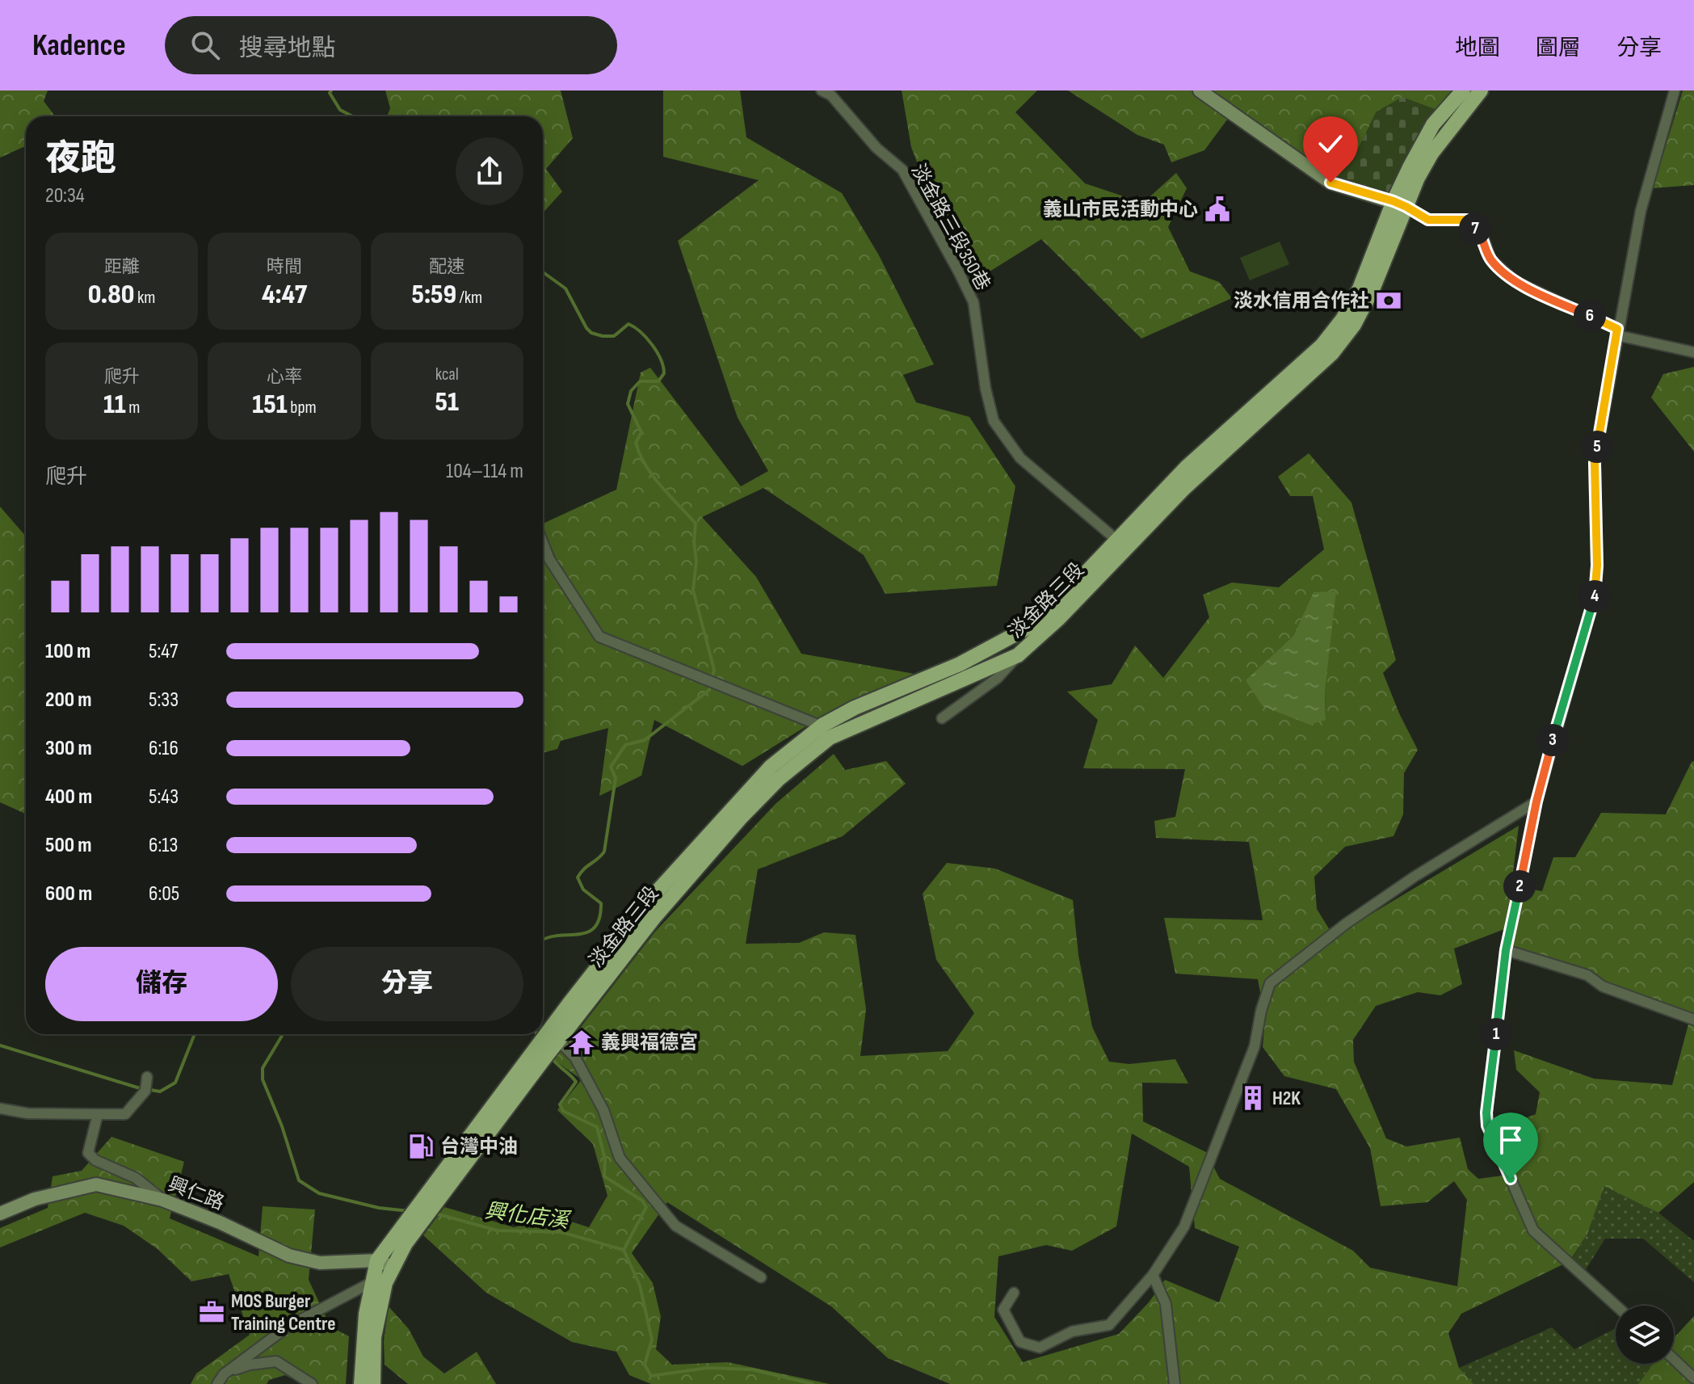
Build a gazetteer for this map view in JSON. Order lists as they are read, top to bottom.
{
  "streets": {
    "main road": ["淡金路三段"],
    "street": ["淡金路三段350巷", "興仁路"]
  },
  "crossings": [
    ["淡金路三段350巷", "淡金路三段"]
  ],
  "water": ["興化店溪"],
  "places": {
    "public building": ["義山市民活動中心"],
    "bank": ["淡水信用合作社"],
    "temple": ["義興福德宮"],
    "building": ["H2K"],
    "fuel station": ["台灣中油"],
    "office": ["MOS Burger Training Centre"]
  },
  "page": {
    "header": "Kadence",
    "search": "搜尋地點",
    "nav": ["地圖", "圖層", "分享"],
    "heading": ["夜跑", "20:34"],
    "pins": [
      "7",
      "6",
      "5",
      "4",
      "3",
      "2",
      "1"
    ],
    "stats": [
      ["距離", "0.80 km"],
      ["時間", "4:47"],
      ["配速", "5:59 /km"],
      ["爬升", "11 m"],
      ["心率", "151 bpm"],
      ["kcal", "51"]
    ],
    "chart": ["爬升", "104–114 m"],
    "list": [
      {
        "name": "100 m",
        "note": "5:47"
      },
      {
        "name": "200 m",
        "note": "5:33"
      },
      {
        "name": "300 m",
        "note": "6:16"
      },
      {
        "name": "400 m",
        "note": "5:43"
      },
      {
        "name": "500 m",
        "note": "6:13"
      },
      {
        "name": "600 m",
        "note": "6:05"
      }
    ],
    "buttons": ["儲存", "分享"]
  }
}
